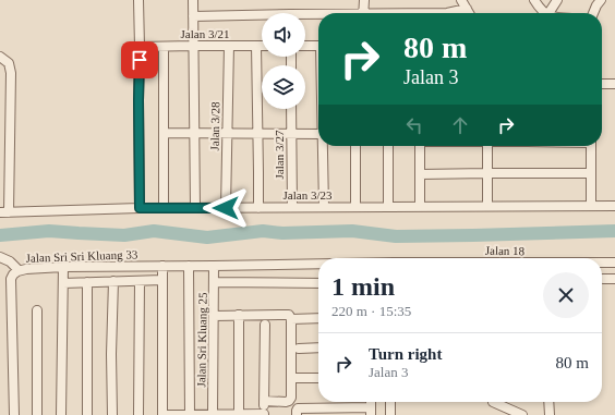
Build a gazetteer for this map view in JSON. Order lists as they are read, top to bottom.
{
  "streets": {
    "street": [
      "Jalan 3/21",
      "Jalan 3/28",
      "Jalan 3/27",
      "Jalan 3/23",
      "Jalan 18",
      "Jalan Sri Sri Kluang 33",
      "Jalan Sri Kluang 25"
    ]
  },
  "crossings": [
    ["Jalan 3/21", "Jalan 3/28"],
    ["Jalan 3/28", "Jalan 3/23"],
    ["Jalan 3/27", "Jalan 3/23"],
    ["Jalan 18", "Jalan Sri Sri Kluang 33"],
    ["Jalan 18", "Jalan Sri Kluang 25"],
    ["Jalan Sri Sri Kluang 33", "Jalan Sri Kluang 25"]
  ],
  "page": {
    "turn": ["80 m", "Jalan 3"],
    "heading": ["1 min", "220 m · 15:35"],
    "list": [
      {
        "name": "Turn right",
        "note": "Jalan 3",
        "value": "80 m"
      }
    ]
  }
}
